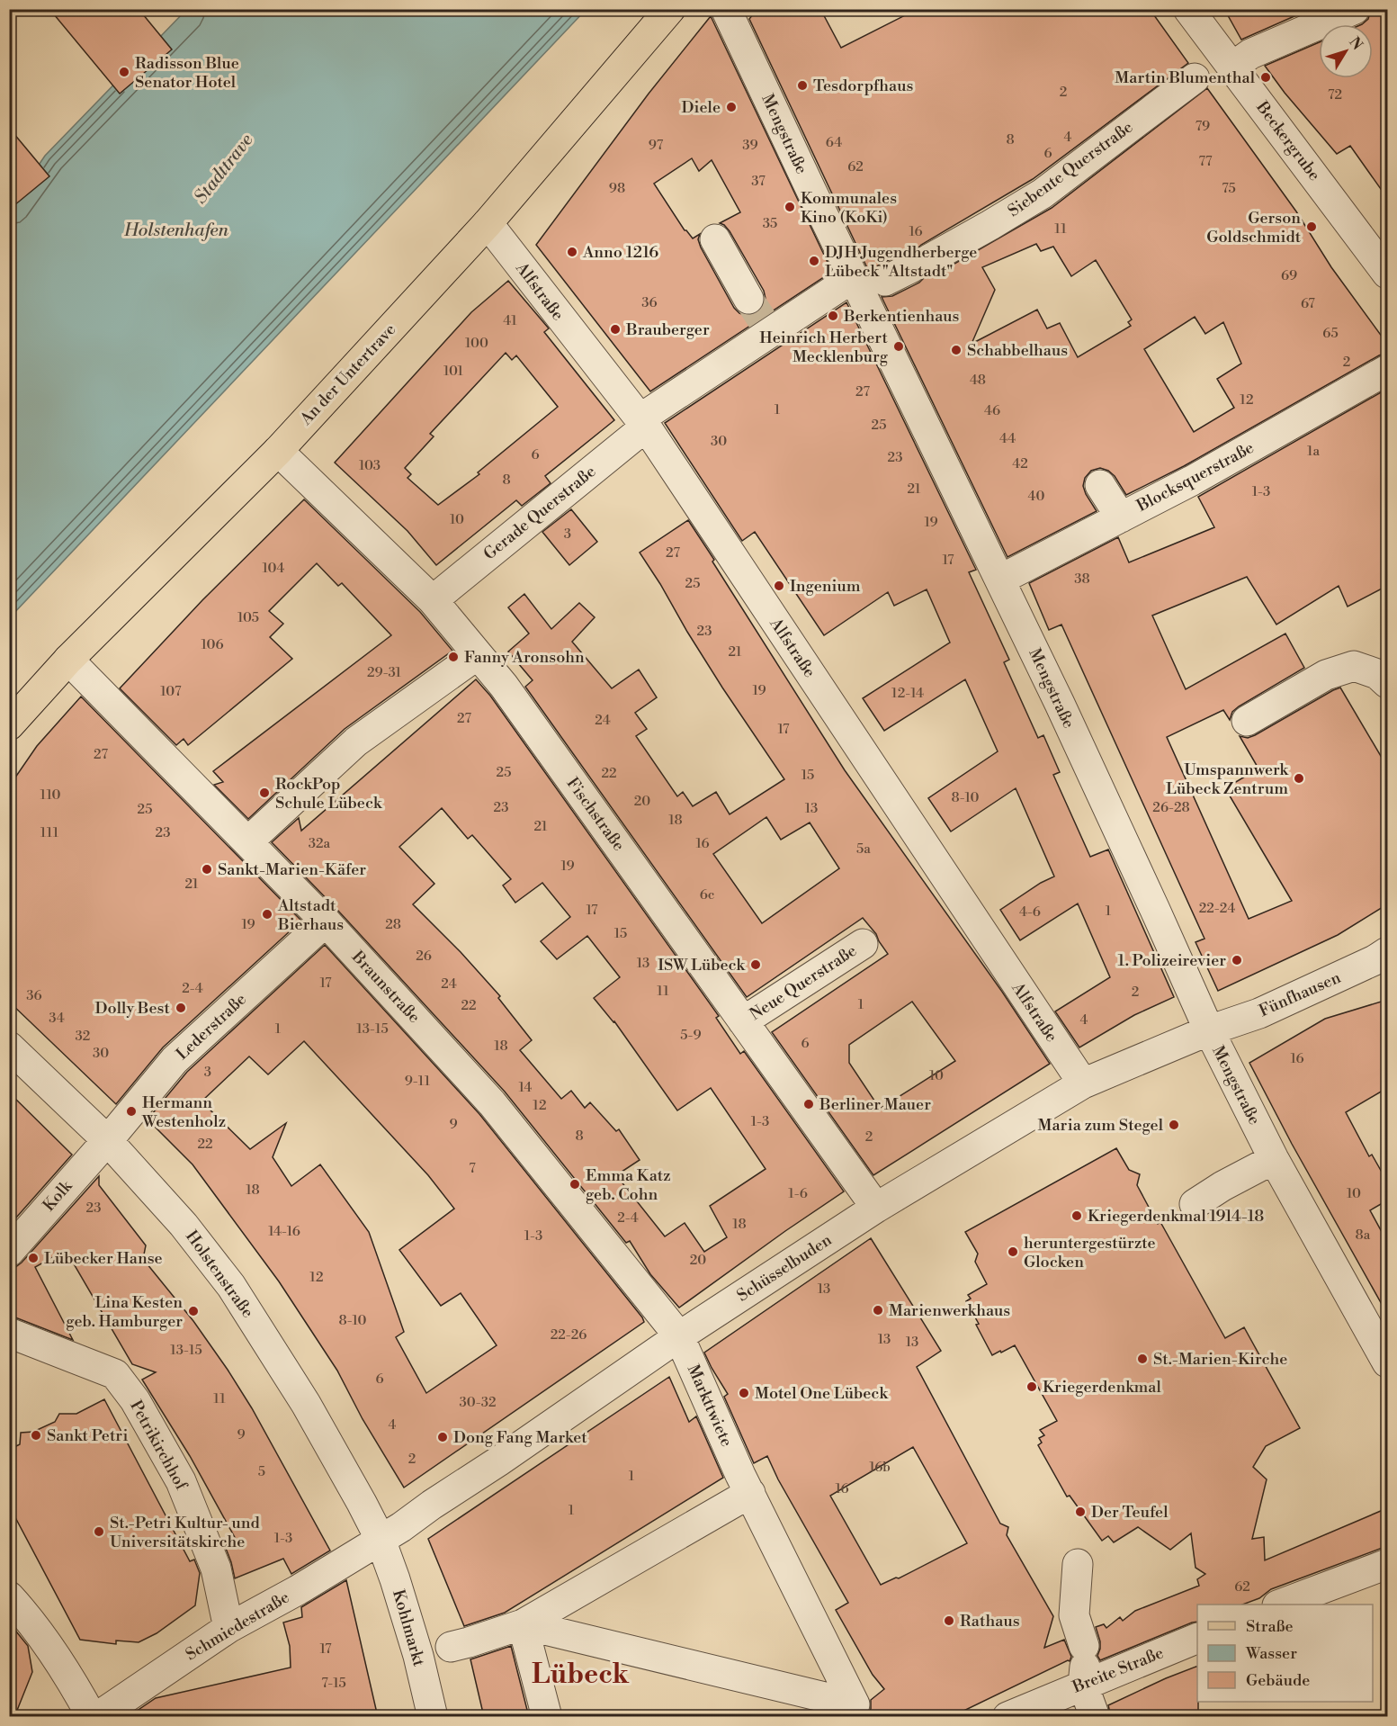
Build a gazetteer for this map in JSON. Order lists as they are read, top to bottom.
{
  "streets": {
    "main road": ["An der Untertrave"],
    "street": [
      "Mengstraße",
      "Beckergrube",
      "Siebente Querstraße",
      "Alfstraße",
      "Blocksquerstraße",
      "Gerade Querstraße",
      "Fischstraße",
      "Neue Querstraße",
      "Braunstraße",
      "Fünfhausen",
      "Lederstraße",
      "Kolk",
      "Schüsselbuden",
      "Holstenstraße",
      "Markttwiete",
      "Petrikirchhof",
      "Schmiedestraße",
      "Kohlmarkt",
      "Breite Straße"
    ]
  },
  "crossings": [
    ["Mengstraße", "Siebente Querstraße"],
    ["Mengstraße", "Blocksquerstraße"],
    ["Mengstraße", "Gerade Querstraße"],
    ["Mengstraße", "Fünfhausen"],
    ["Mengstraße", "Schüsselbuden"],
    ["Beckergrube", "Siebente Querstraße"],
    ["Siebente Querstraße", "Gerade Querstraße"],
    ["Alfstraße", "An der Untertrave"],
    ["Alfstraße", "Gerade Querstraße"],
    ["Alfstraße", "Schüsselbuden"],
    ["An der Untertrave", "Fischstraße"],
    ["An der Untertrave", "Braunstraße"],
    ["Gerade Querstraße", "Fischstraße"],
    ["Fischstraße", "Neue Querstraße"],
    ["Fischstraße", "Schüsselbuden"],
    ["Braunstraße", "Lederstraße"],
    ["Braunstraße", "Schüsselbuden"],
    ["Braunstraße", "Markttwiete"],
    ["Fünfhausen", "Schüsselbuden"],
    ["Lederstraße", "Kolk"],
    ["Lederstraße", "Holstenstraße"],
    ["Kolk", "Holstenstraße"],
    ["Schüsselbuden", "Holstenstraße"],
    ["Schüsselbuden", "Markttwiete"],
    ["Schüsselbuden", "Schmiedestraße"],
    ["Schüsselbuden", "Kohlmarkt"],
    ["Holstenstraße", "Schmiedestraße"],
    ["Holstenstraße", "Kohlmarkt"],
    ["Petrikirchhof", "Schmiedestraße"],
    ["Schmiedestraße", "Kohlmarkt"]
  ],
  "districts": ["Lübeck"],
  "water": ["Stadttrave", "Holstenhafen"],
  "places": [
    "Radisson Blue Senator Hotel",
    "Martin Blumenthal",
    "Tesdorpfhaus",
    "Diele",
    "Kommunales Kino (KoKi)",
    "Gerson Goldschmidt",
    "Anno 1216",
    "DJH Jugendherberge Lübeck \"Altstadt\"",
    "Berkentienhaus",
    "Brauberger",
    "Heinrich Herbert Mecklenburg",
    "Schabbelhaus",
    "Ingenium",
    "Fanny Aronsohn",
    "Umspannwerk Lübeck Zentrum",
    "RockPop Schule Lübeck",
    "Sankt-Marien-Käfer",
    "Altstadt Bierhaus",
    "1. Polizeirevier",
    "ISW Lübeck",
    "Dolly Best",
    "Berliner Mauer",
    "Hermann Westenholz",
    "Maria zum Stegel",
    "Emma Katz geb. Cohn",
    "Kriegerdenkmal 1914-18",
    "heruntergestürzte Glocken",
    "Lübecker Hanse",
    "Marienwerkhaus",
    "Lina Kesten geb. Hamburger",
    "St.-Marien-Kirche",
    "Kriegerdenkmal",
    "Motel One Lübeck",
    "Sankt Petri",
    "Dong Fang Market",
    "Der Teufel",
    "St.-Petri Kultur- und Universitätskirche",
    "Rathaus"
  ],
  "house_numbers": [
    "2",
    "72",
    "79",
    "4",
    "8",
    "64",
    "97",
    "39",
    "6",
    "77",
    "62",
    "37",
    "98",
    "75",
    "35",
    "11",
    "16",
    "69",
    "36",
    "67",
    "41",
    "65",
    "100",
    "2",
    "101",
    "48",
    "27",
    "12",
    "1",
    "46",
    "25",
    "44",
    "30",
    "1a",
    "6",
    "23",
    "42",
    "103",
    "8",
    "21",
    "1-3",
    "40",
    "10",
    "19",
    "3",
    "27",
    "17",
    "104",
    "38",
    "25",
    "105",
    "23",
    "106",
    "21",
    "29-31",
    "19",
    "107",
    "12-14",
    "27",
    "24",
    "17",
    "27",
    "25",
    "22",
    "15",
    "110",
    "8-10",
    "20",
    "23",
    "26-28",
    "13",
    "25",
    "18",
    "21",
    "111",
    "23",
    "32a",
    "16",
    "5a",
    "19",
    "21",
    "6c",
    "22-24",
    "17",
    "1",
    "4-6",
    "19",
    "28",
    "15",
    "26",
    "13",
    "17",
    "24",
    "2-4",
    "11",
    "2",
    "36",
    "1",
    "22",
    "34",
    "4",
    "1",
    "13-15",
    "5-9",
    "32",
    "6",
    "18",
    "30",
    "16",
    "3",
    "10",
    "9-11",
    "14",
    "12",
    "1-3",
    "9",
    "8",
    "2",
    "22",
    "7",
    "18",
    "1-6",
    "10",
    "23",
    "2-4",
    "18",
    "14-16",
    "8a",
    "1-3",
    "20",
    "12",
    "13",
    "8-10",
    "22-26",
    "13",
    "13",
    "13-15",
    "6",
    "11",
    "30-32",
    "4",
    "9",
    "2",
    "16b",
    "5",
    "1",
    "16",
    "1",
    "1-3",
    "62",
    "17",
    "7-15"
  ],
  "legend": ["Straße", "Wasser", "Gebäude"],
  "north": "top right"
}
